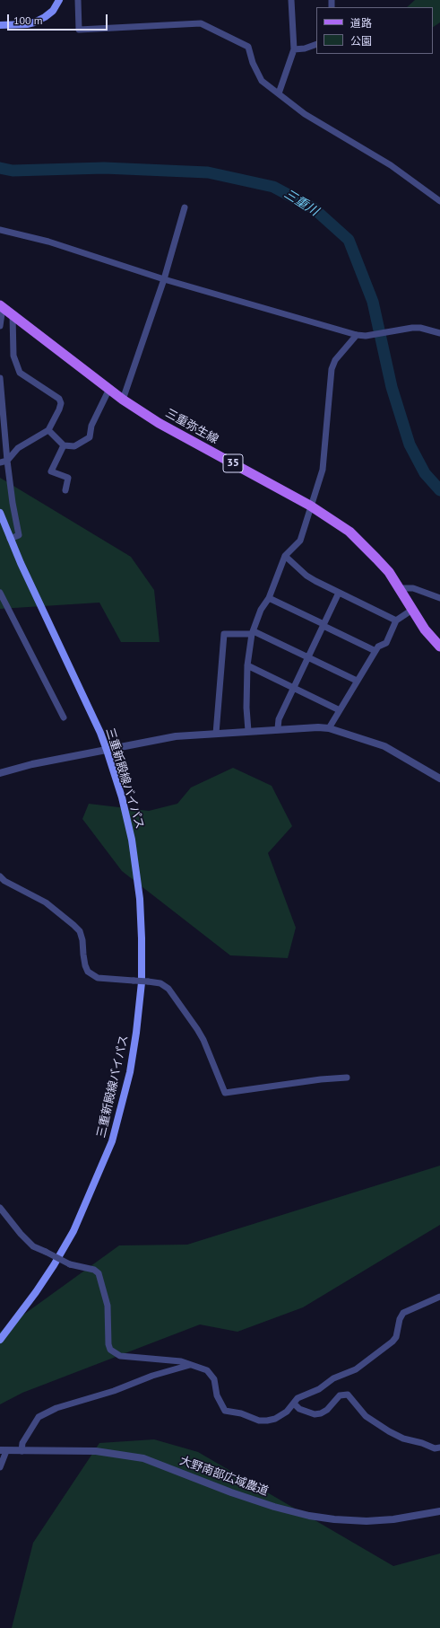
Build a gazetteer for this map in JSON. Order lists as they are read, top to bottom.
{
  "streets": {
    "main road": ["三重弥生線", "35", "三重新殿線バイパス"],
    "street": ["大野南部広域農道"]
  },
  "water": ["三重川"],
  "legend": ["道路", "公園"],
  "scale_bar": "100 m"
}
